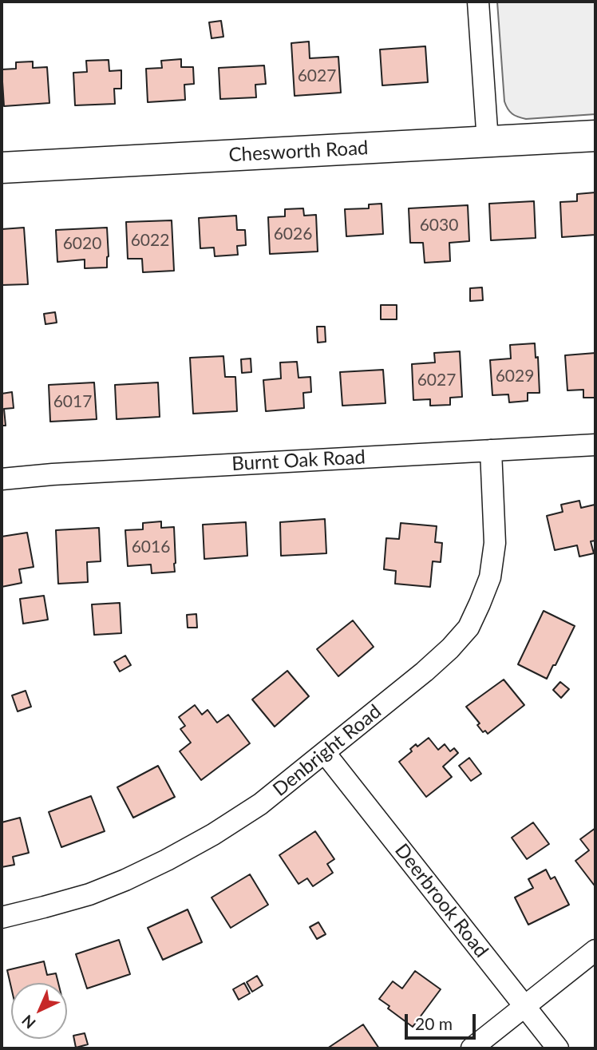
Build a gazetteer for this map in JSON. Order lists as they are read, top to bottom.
{
  "streets": {
    "street": [
      "Chesworth Road",
      "Burnt Oak Road",
      "Denbright Road",
      "Deerbrook Road"
    ]
  },
  "crossings": [
    ["Burnt Oak Road", "Denbright Road"],
    ["Denbright Road", "Deerbrook Road"]
  ],
  "house_numbers": [
    "6027",
    "6030",
    "6026",
    "6022",
    "6020",
    "6029",
    "6027",
    "6017",
    "6016"
  ],
  "scale_bar": "20 m",
  "north": "bottom left"
}
